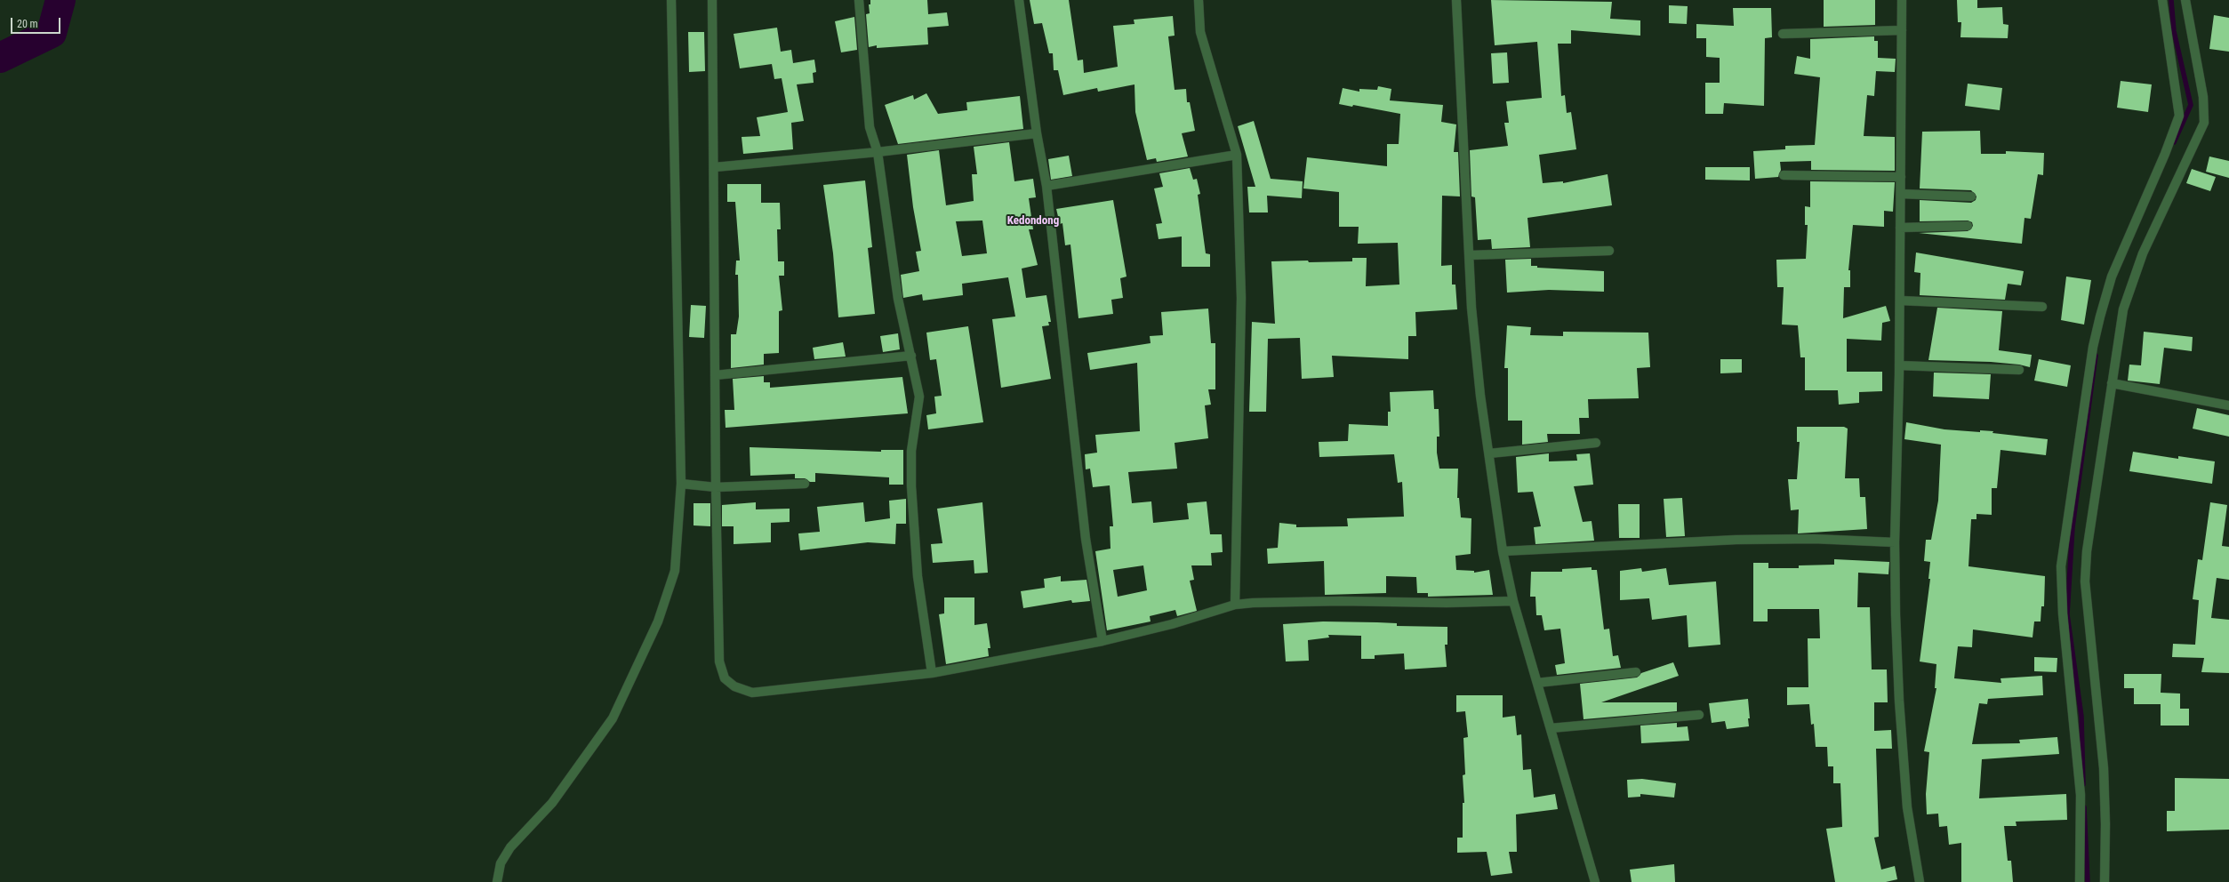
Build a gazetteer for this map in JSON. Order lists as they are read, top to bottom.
{
  "districts": ["Kedondong"],
  "scale_bar": "20 m"
}
